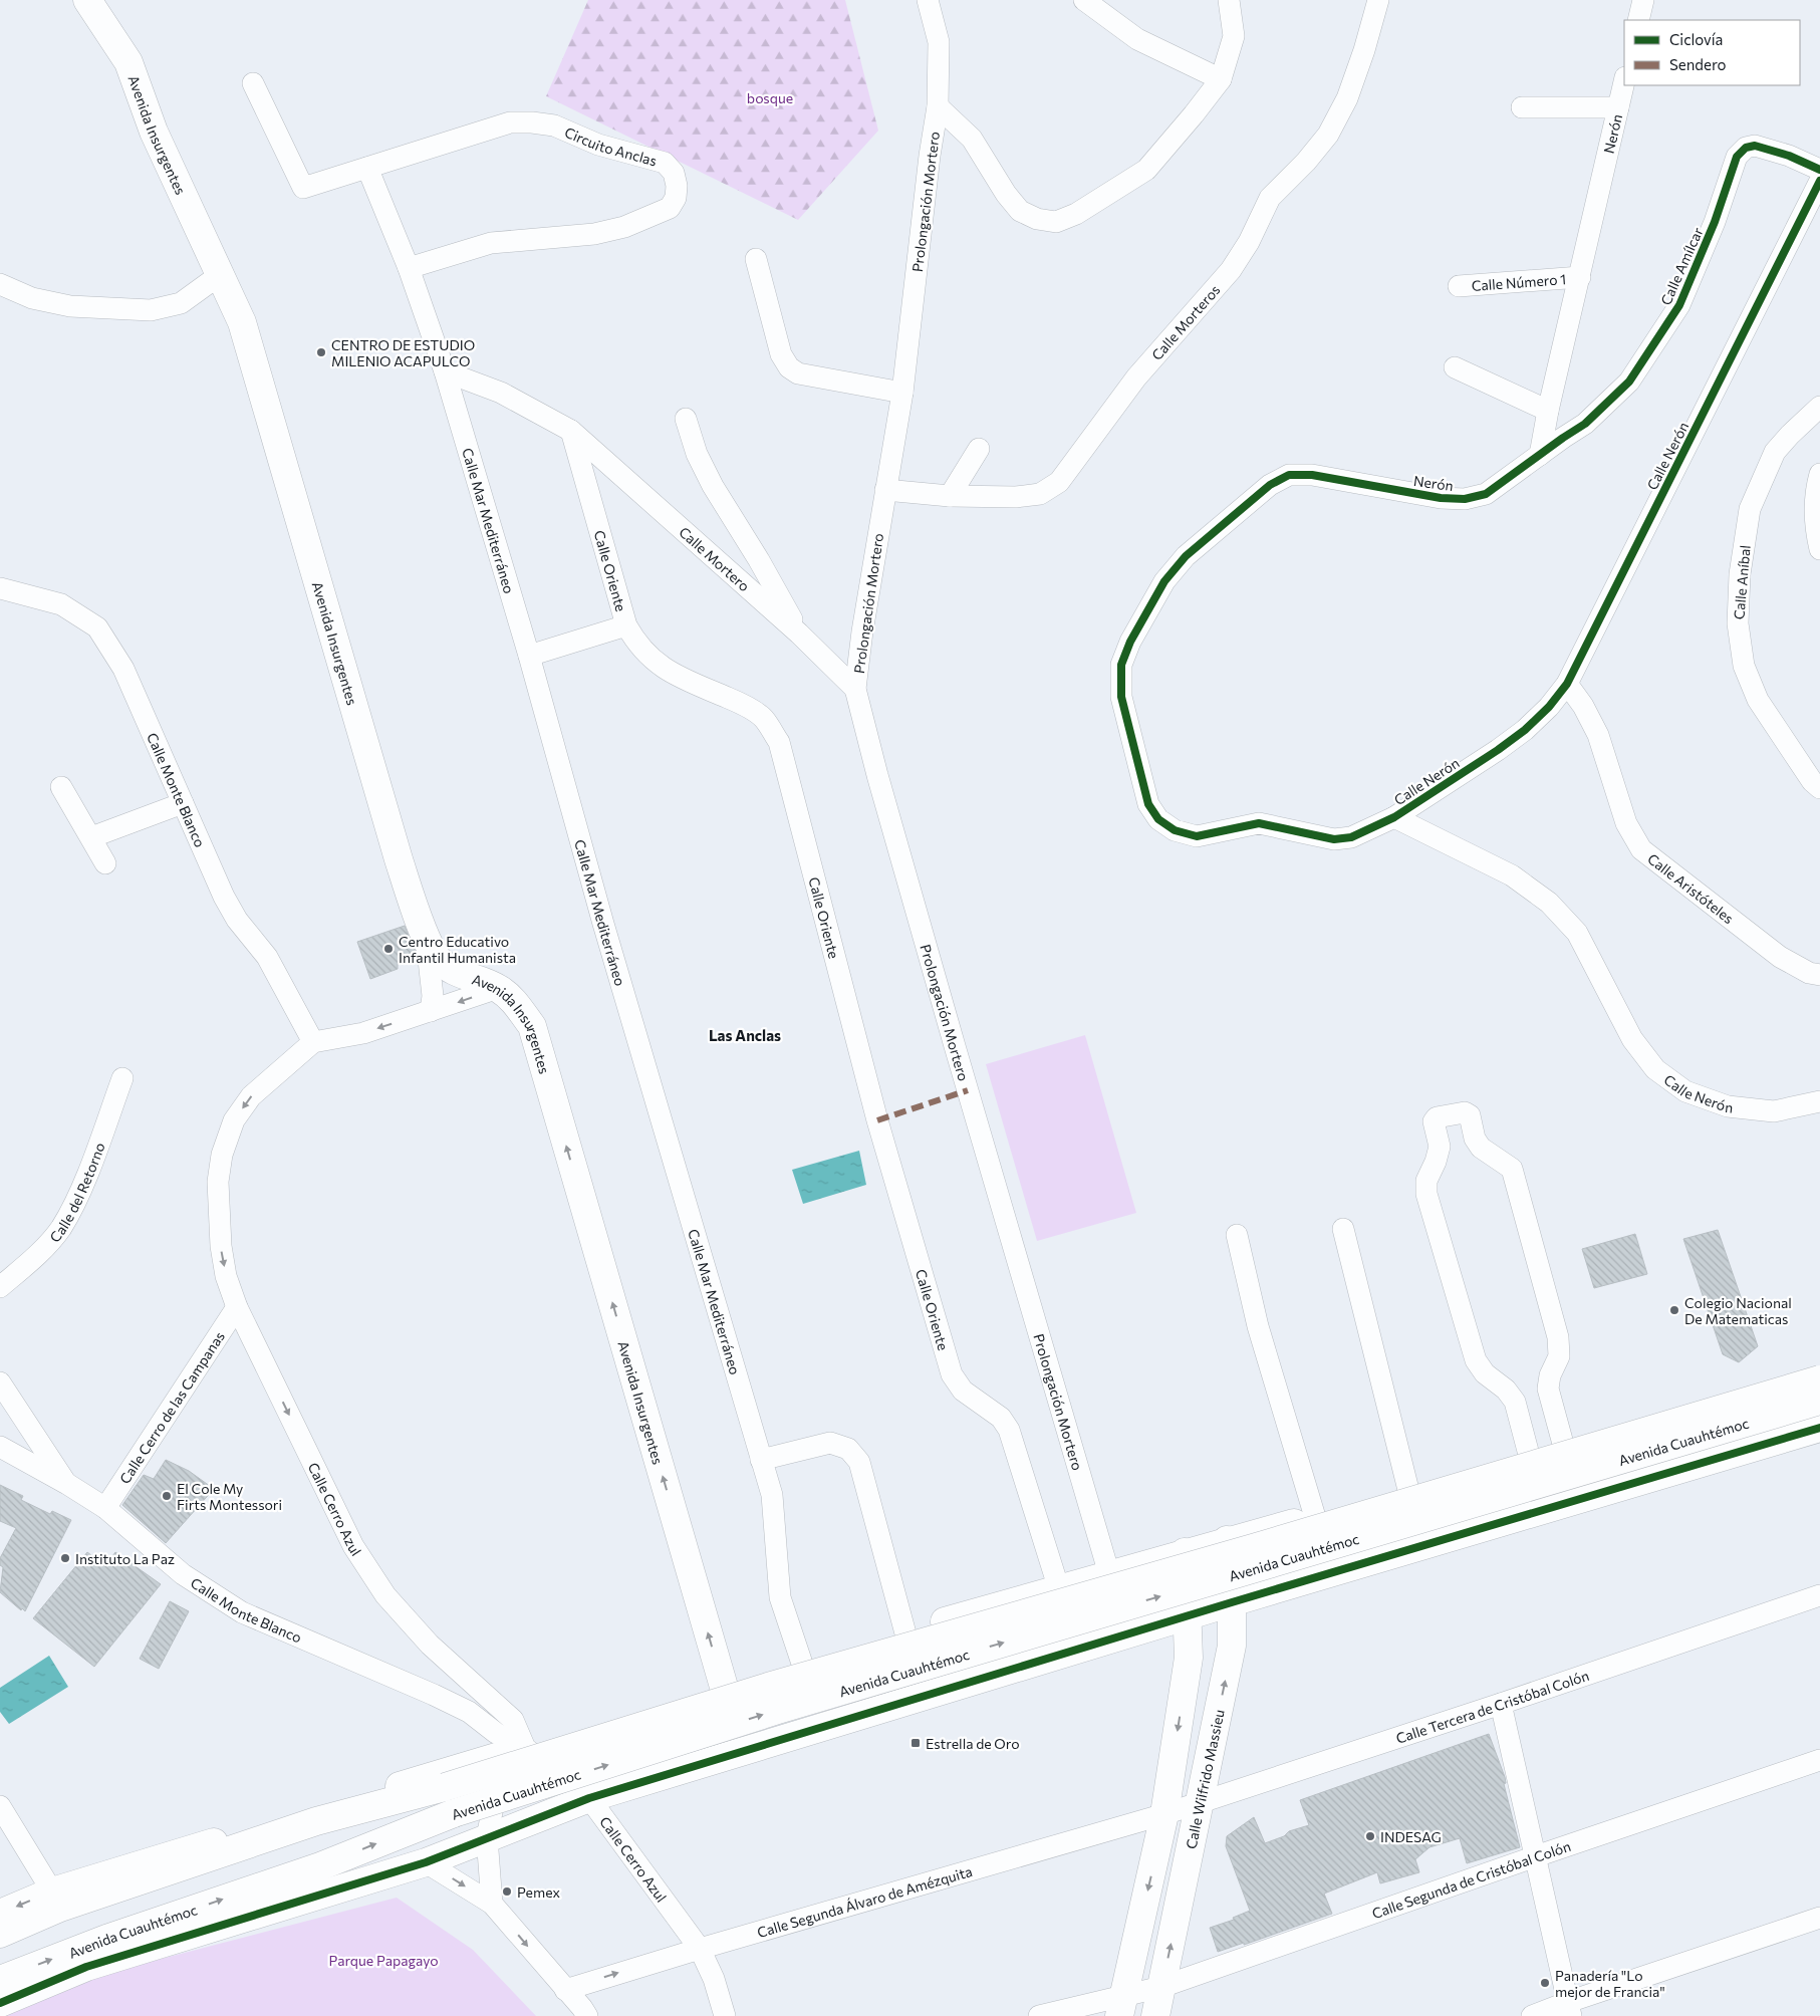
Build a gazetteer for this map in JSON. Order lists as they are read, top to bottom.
{
  "streets": {
    "main road": ["Avenida Insurgentes", "Avenida Cuauhtémoc", "Calle Wilfrido Massieu"],
    "street": [
      "Nerón",
      "Circuito Anclas",
      "Prolongación Mortero",
      "Calle Amílcar",
      "Calle Número 1",
      "Calle Morteros",
      "Calle Nerón",
      "Calle Mar Mediterráneo",
      "Calle Mortero",
      "Calle Oriente",
      "Calle Aníbal",
      "Calle Monte Blanco",
      "Calle Aristóteles",
      "Calle del Retorno",
      "Calle Cerro de las Campanas",
      "Calle Cerro Azul",
      "Calle Tercera de Cristóbal Colón",
      "Calle Segunda de Cristóbal Colón",
      "Calle Segunda Álvaro de Amézquita"
    ]
  },
  "crossings": [
    ["Nerón", "Calle Amílcar"],
    ["Nerón", "Calle Número 1"],
    ["Nerón", "Calle Nerón"],
    ["Circuito Anclas", "Calle Mar Mediterráneo"],
    ["Prolongación Mortero", "Calle Morteros"],
    ["Prolongación Mortero", "Calle Mortero"],
    ["Calle Nerón", "Calle Aristóteles"],
    ["Calle Mortero", "Calle Oriente"],
    ["Calle Monte Blanco", "Calle Cerro de las Campanas"],
    ["Calle Monte Blanco", "Calle Cerro Azul"],
    ["Calle Cerro de las Campanas", "Calle Cerro Azul"],
    ["Calle Cerro Azul", "Calle Segunda Álvaro de Amézquita"],
    ["Calle Tercera de Cristóbal Colón", "Calle Wilfrido Massieu"],
    ["Calle Tercera de Cristóbal Colón", "Calle Segunda Álvaro de Amézquita"],
    ["Calle Wilfrido Massieu", "Calle Segunda de Cristóbal Colón"]
  ],
  "one_way": ["Avenida Insurgentes", "Calle Cerro Azul"],
  "districts": ["Las Anclas"],
  "parks": ["bosque", "Parque Papagayo"],
  "places": {
    "other": [
      "CENTRO DE ESTUDIO MILENIO ACAPULCO",
      "Centro Educativo Infantil Humanista",
      "Colegio Nacional De Matematicas",
      "El Cole My Firts Montessori",
      "Instituto La Paz",
      "INDESAG",
      "Pemex",
      "Panadería \"Lo mejor de Francia\""
    ],
    "transit": ["Estrella de Oro"]
  },
  "legend": ["Ciclovía", "Sendero"]
}
